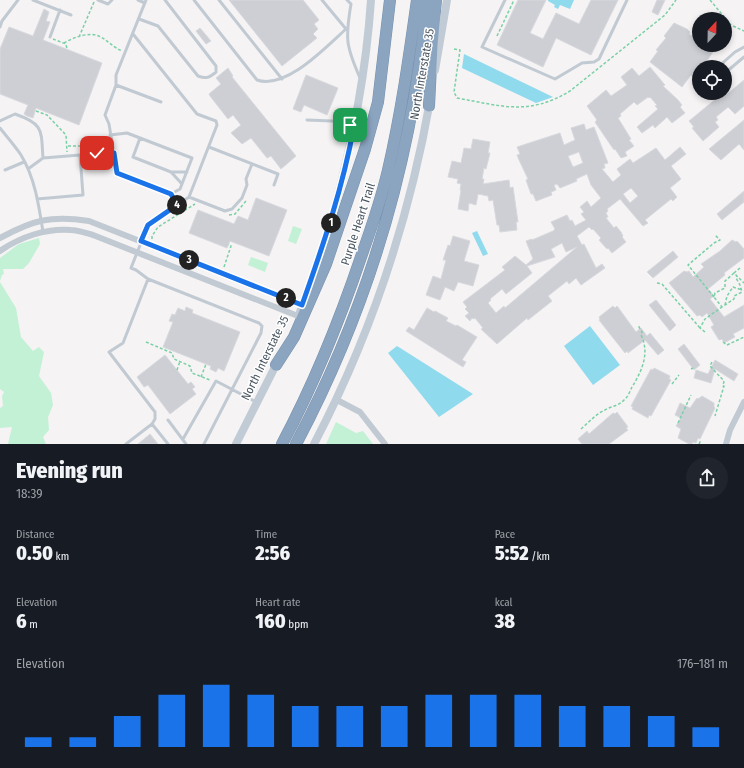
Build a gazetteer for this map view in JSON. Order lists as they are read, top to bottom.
{
  "streets": {
    "highway": ["Purple Heart Trail"],
    "main road": ["North Interstate 35"]
  },
  "north": "top",
  "page": {
    "pins": [
      "4",
      "1",
      "3",
      "2"
    ],
    "heading": ["Evening run", "18:39"],
    "stats": [
      ["Distance", "0.50 km"],
      ["Time", "2:56"],
      ["Pace", "5:52 /km"],
      ["Elevation", "6 m"],
      ["Heart rate", "160 bpm"],
      ["kcal", "38"]
    ],
    "chart": ["Elevation", "176–181 m"]
  }
}
